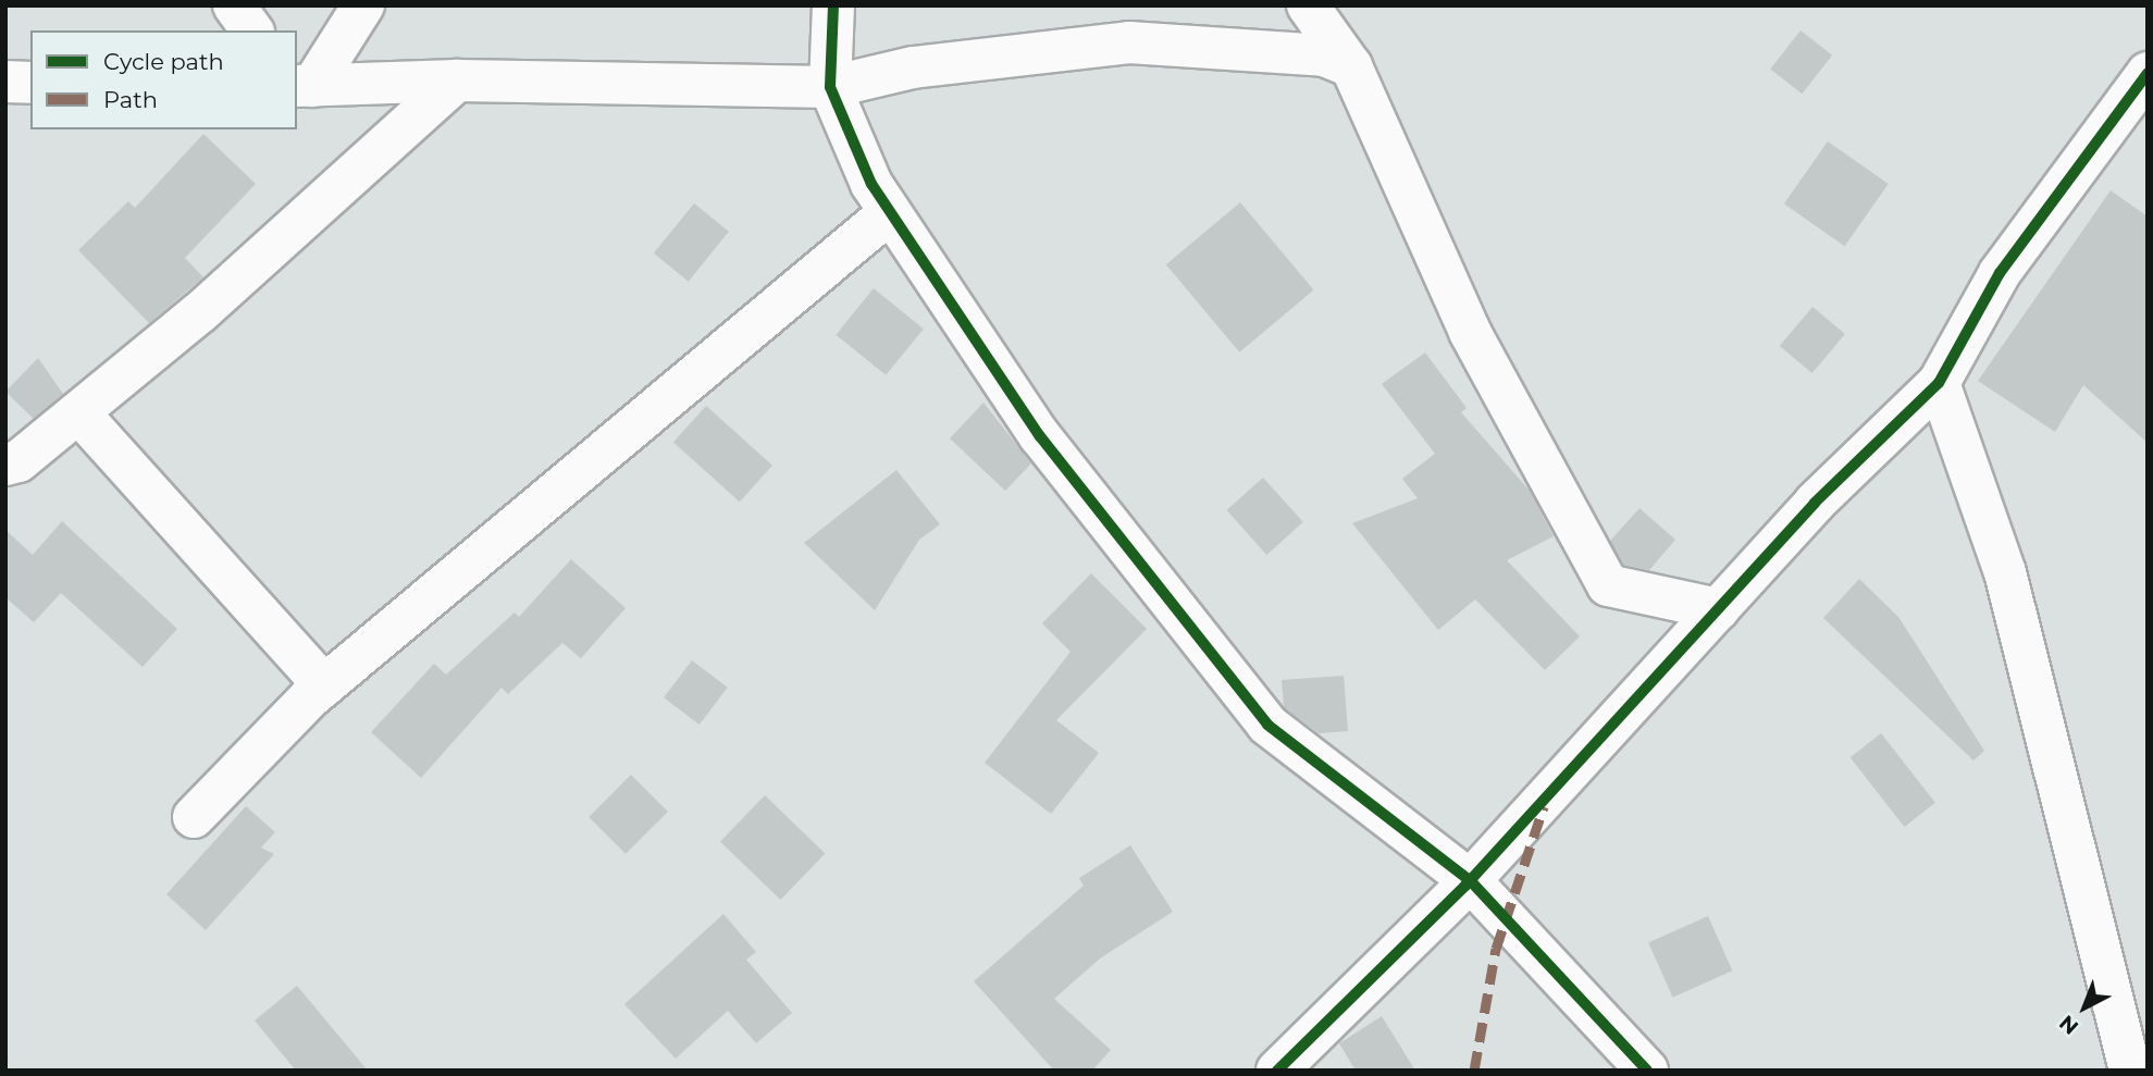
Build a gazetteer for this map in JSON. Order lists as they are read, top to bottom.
{
  "legend": ["Cycle path", "Path"],
  "north": "bottom left"
}
